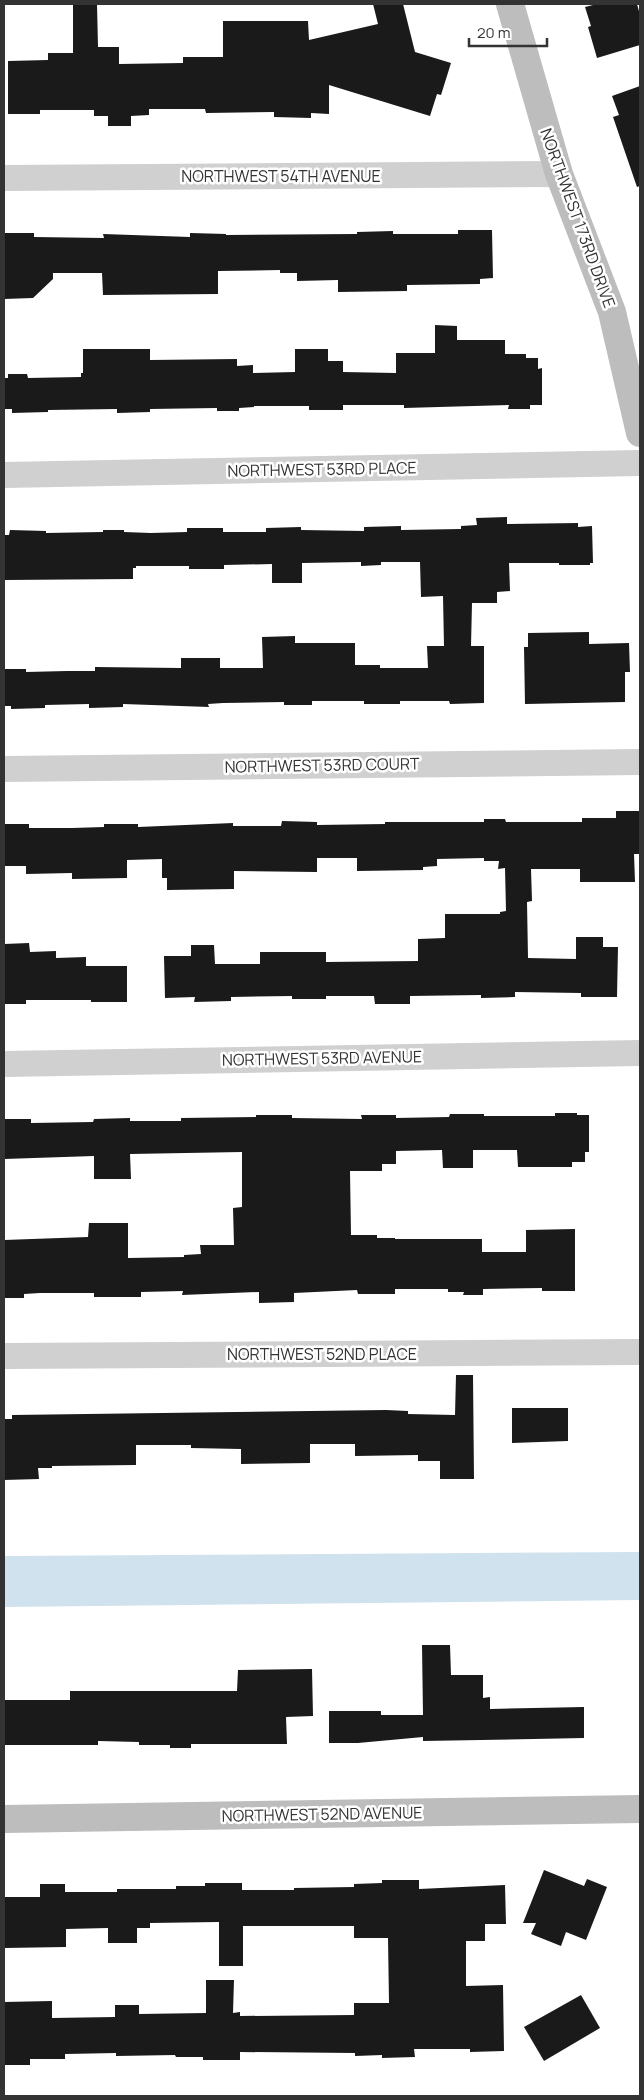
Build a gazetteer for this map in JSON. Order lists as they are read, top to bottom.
{
  "streets": {
    "street": [
      "NORTHWEST 54TH AVENUE",
      "NORTHWEST 173RD DRIVE",
      "NORTHWEST 53RD PLACE",
      "NORTHWEST 53RD COURT",
      "NORTHWEST 53RD AVENUE",
      "NORTHWEST 52ND PLACE",
      "NORTHWEST 52ND AVENUE"
    ]
  },
  "crossings": [
    ["NORTHWEST 54TH AVENUE", "NORTHWEST 173RD DRIVE"]
  ],
  "scale_bar": "20 m"
}
